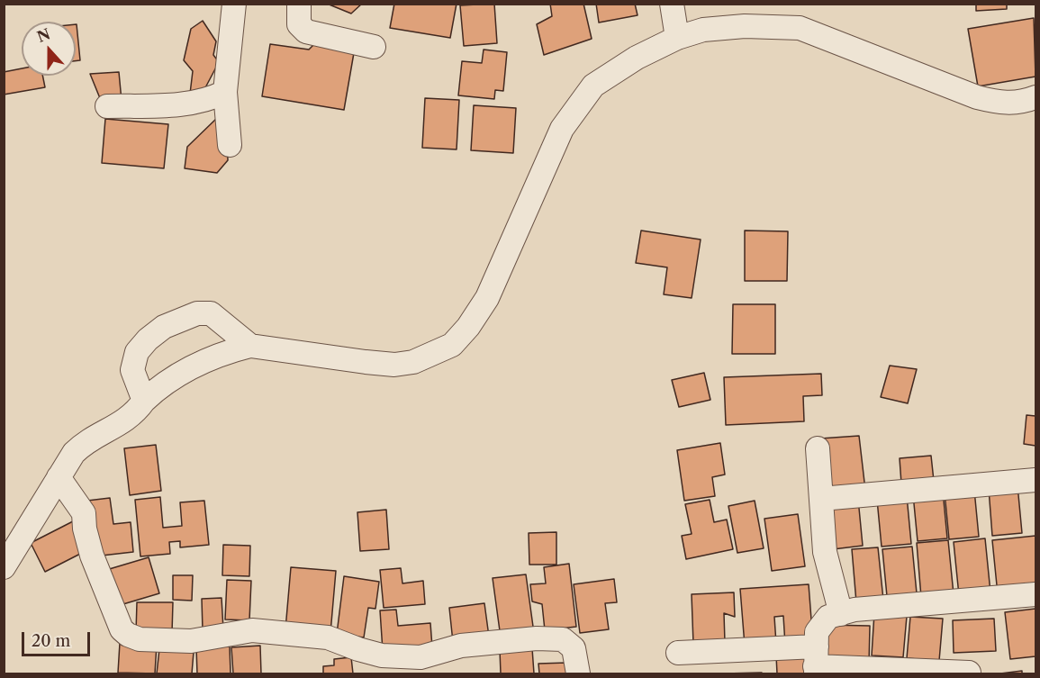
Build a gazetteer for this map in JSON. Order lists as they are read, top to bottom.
{
  "scale_bar": "20 m",
  "north": "top"
}
